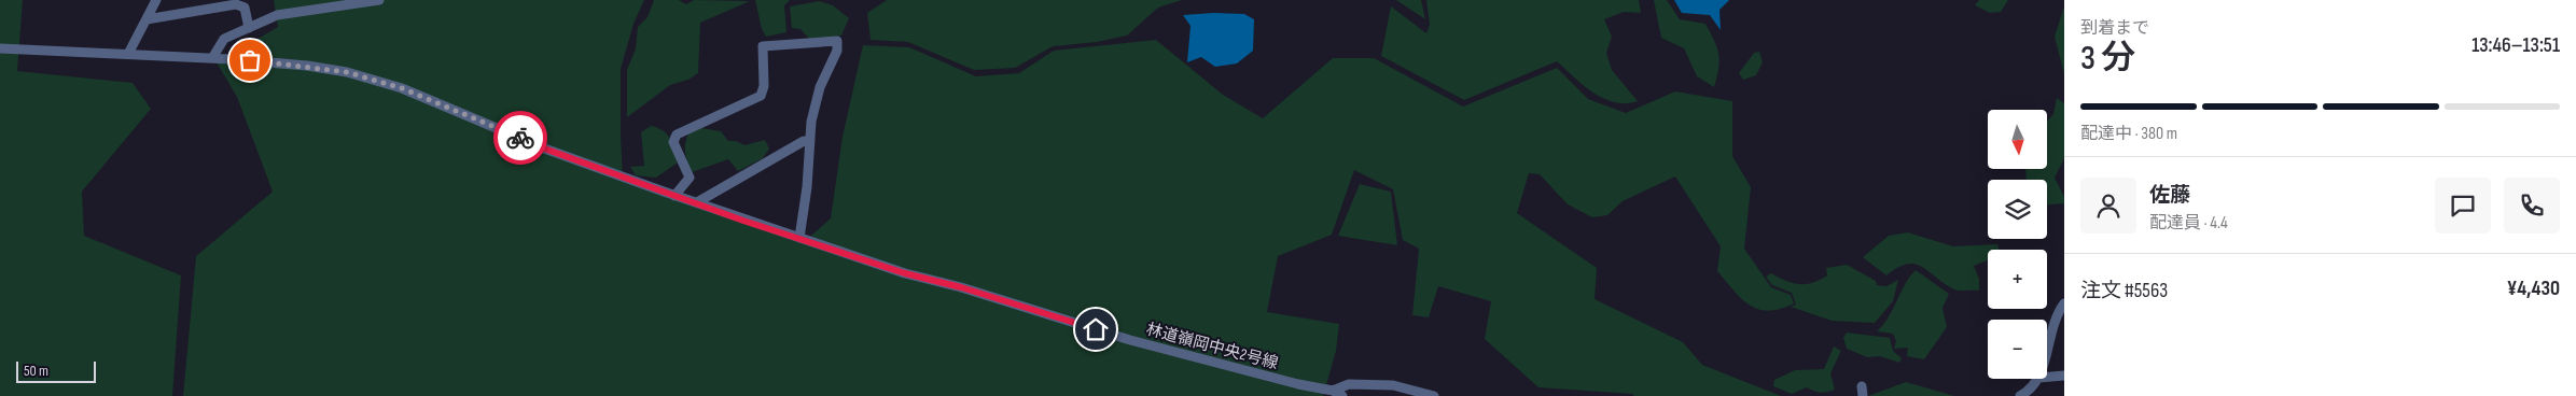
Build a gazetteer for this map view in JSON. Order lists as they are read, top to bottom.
{
  "streets": {
    "street": ["林道嶺岡中央2号線"]
  },
  "scale_bar": "50 m",
  "north": "bottom",
  "page": {
    "heading": ["3 分", "到着まで", "13:46–13:51"],
    "panel": [
      "佐藤",
      "配達員 · 4.4",
      "注文 #5563",
      "¥4,430"
    ],
    "bar": "配達中 · 380 m",
    "map_buttons": ["+", "−"],
    "scale": "50 m"
  }
}
